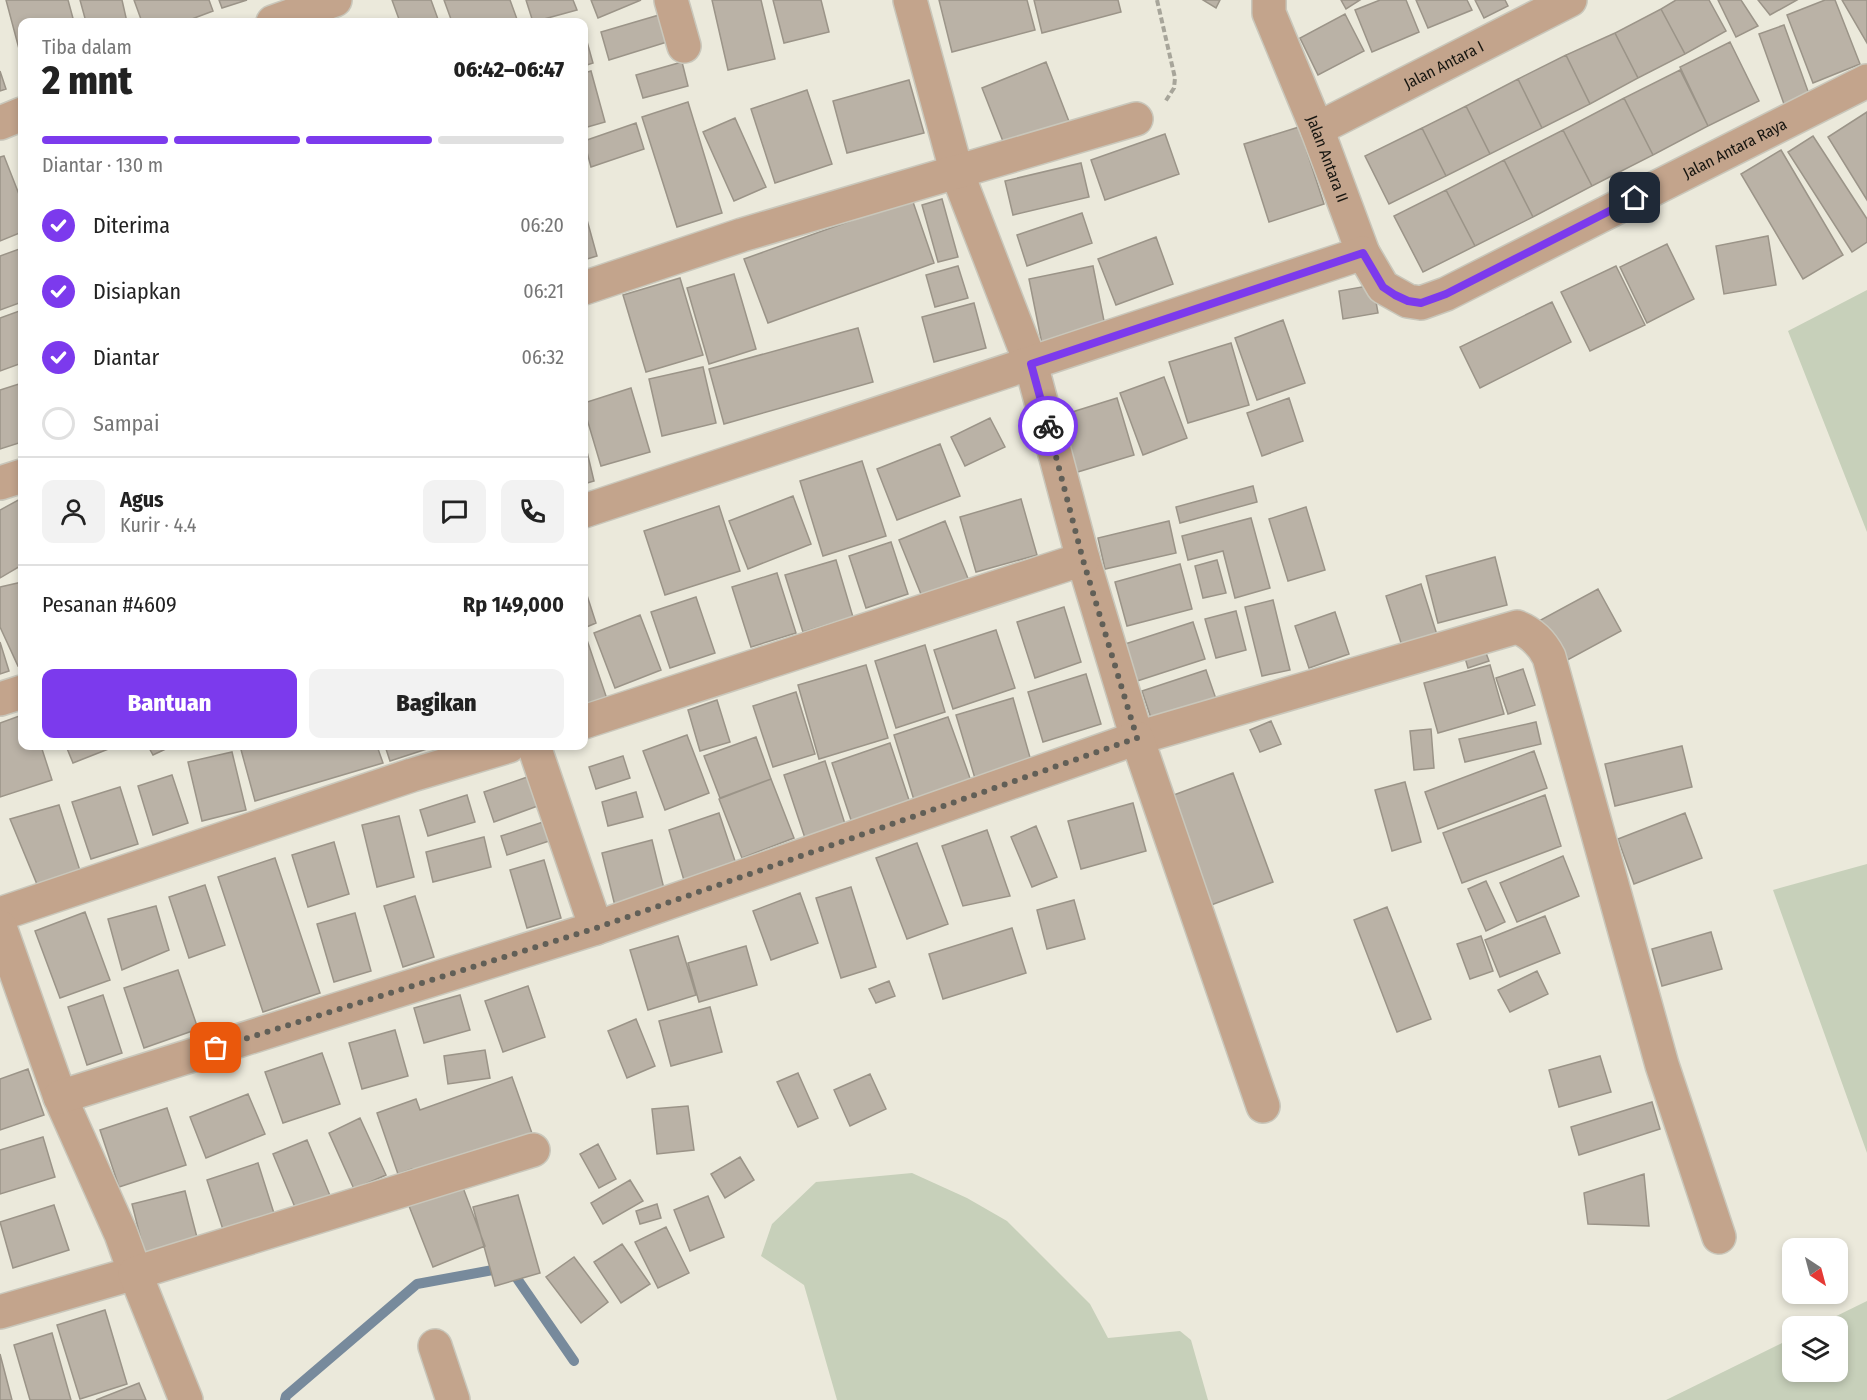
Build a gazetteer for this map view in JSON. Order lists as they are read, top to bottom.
{
  "streets": {
    "street": ["Jalan Antara I", "Jalan Antara Raya", "Jalan Antara II"]
  },
  "crossings": [
    ["Jalan Antara I", "Jalan Antara II"],
    ["Jalan Antara Raya", "Jalan Antara II"]
  ],
  "north": "bottom right",
  "page": {
    "heading": ["2 mnt", "Tiba dalam", "06:42–06:47"],
    "panel": [
      "Agus",
      "Kurir · 4.4",
      "Pesanan #4609",
      "Rp 149,000"
    ],
    "bar": "Diantar · 130 m",
    "list": [
      ["Diterima", "06:20"],
      ["Disiapkan", "06:21"],
      ["Diantar", "06:32"],
      "Sampai"
    ],
    "buttons": ["Bantuan", "Bagikan"]
  }
}
